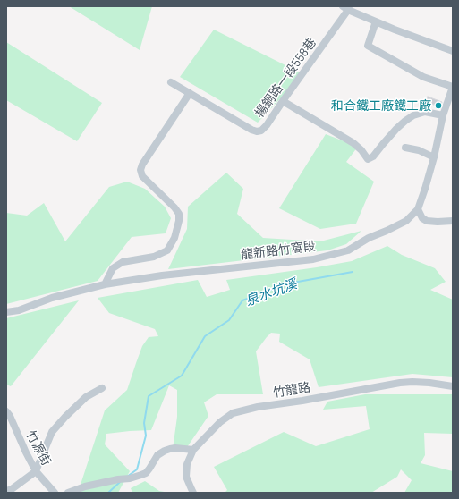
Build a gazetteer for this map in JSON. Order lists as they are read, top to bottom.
{
  "streets": {
    "street": [
      "楊銅路一段558巷",
      "龍新路竹窩段",
      "竹龍路",
      "竹源街"
    ]
  },
  "water": ["泉水坑溪"],
  "places": ["和合鐵工廠鐵工廠"]
}
